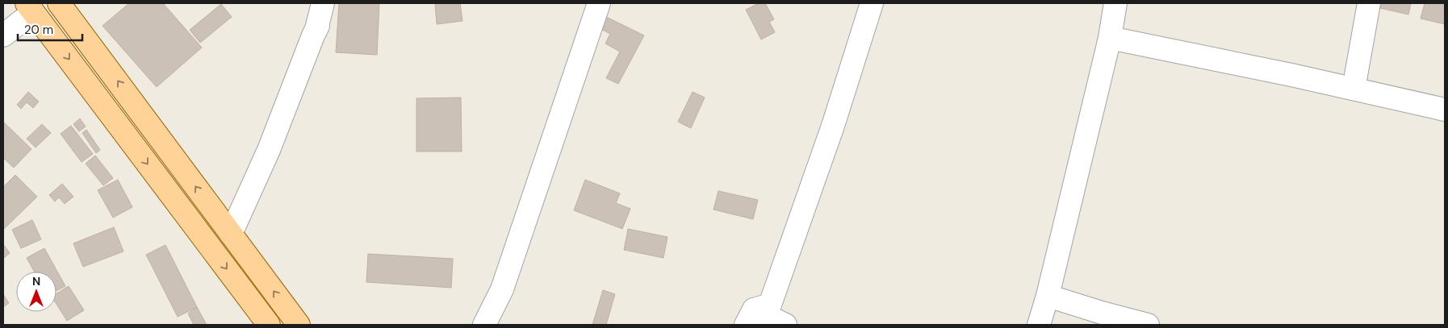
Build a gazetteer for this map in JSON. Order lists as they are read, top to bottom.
{
  "scale_bar": "20 m",
  "north": "top"
}
